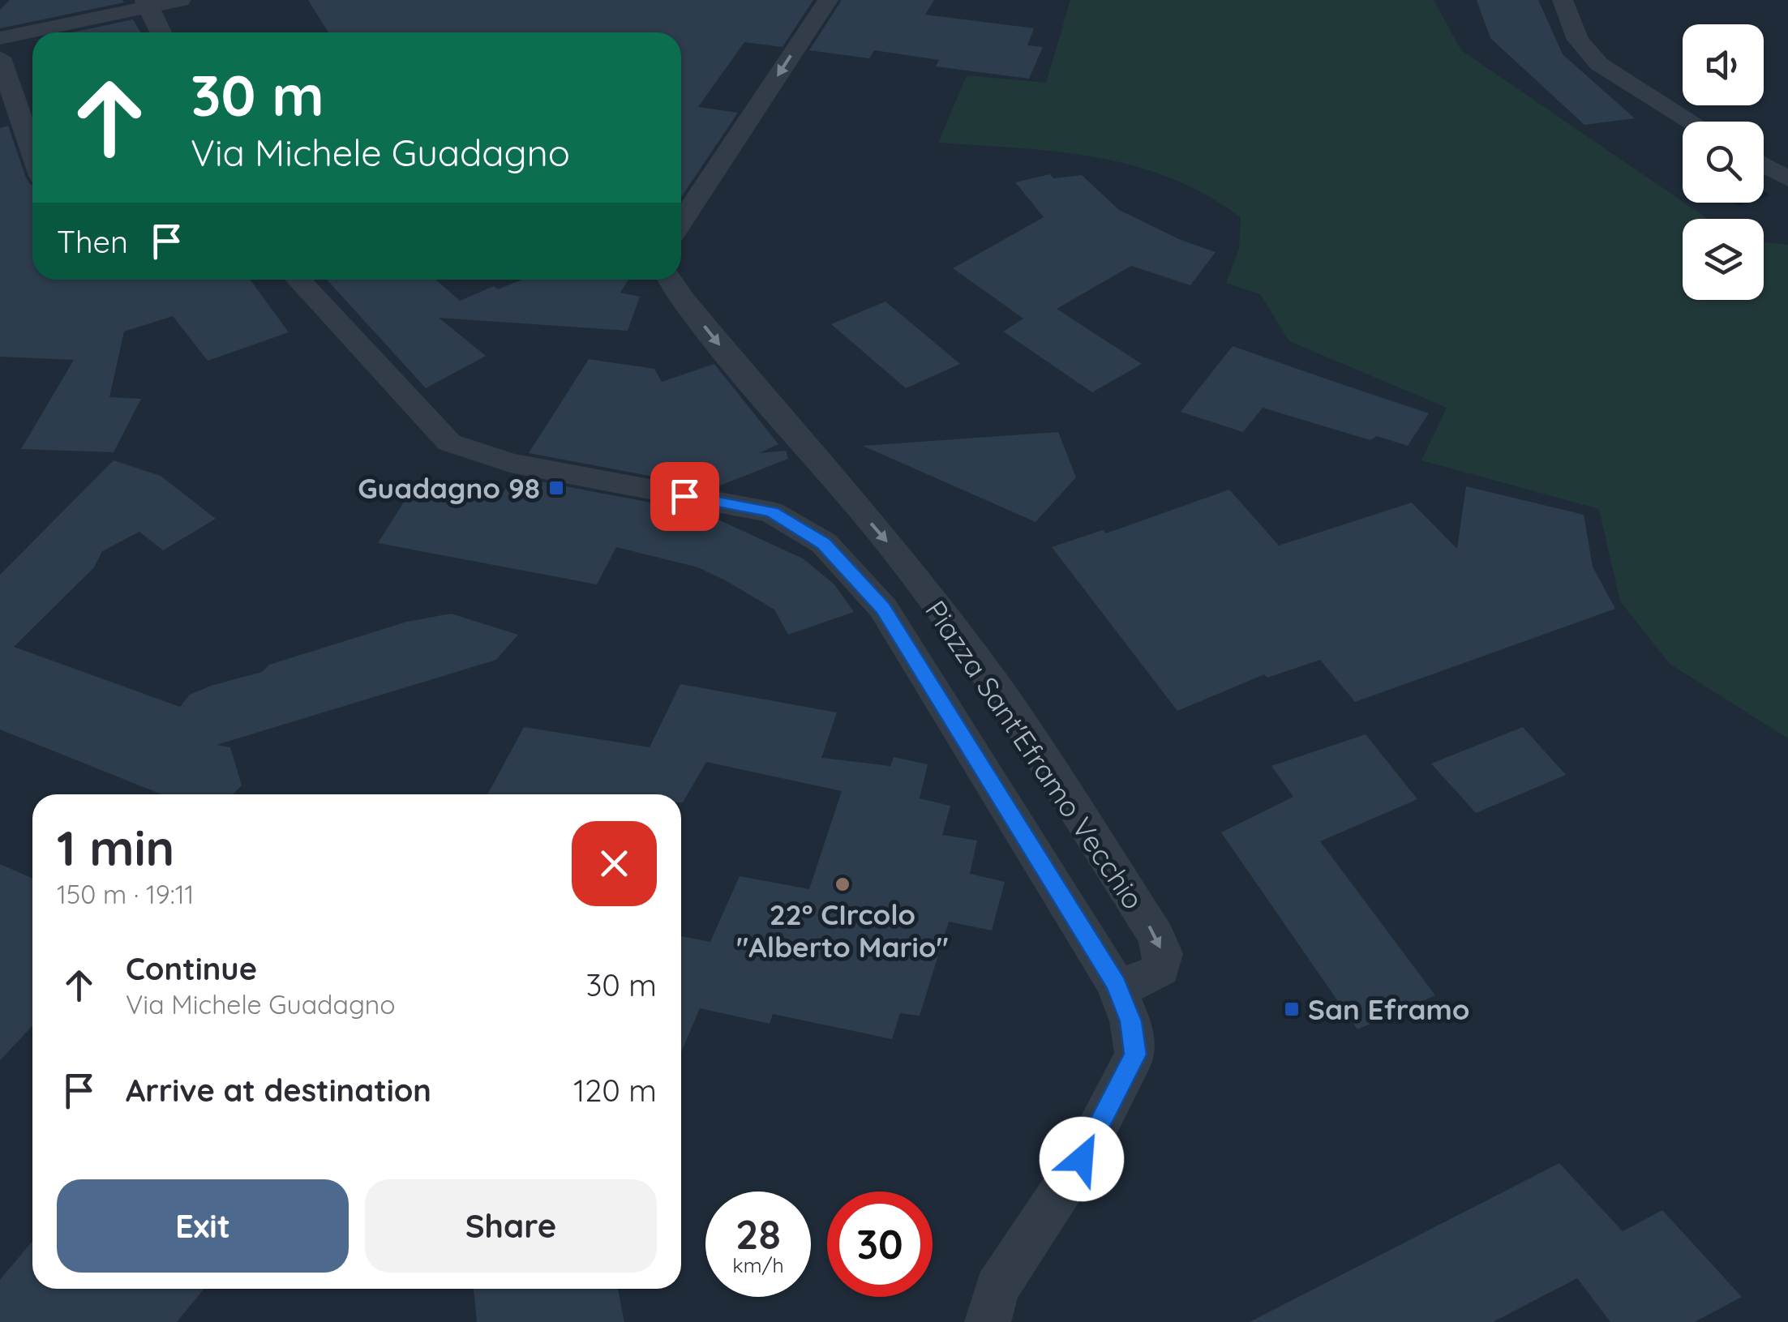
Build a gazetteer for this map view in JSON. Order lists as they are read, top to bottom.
{
  "streets": {
    "street": ["Piazza Sant'Eframo Vecchio"]
  },
  "places": {
    "transit": ["Guadagno 98", "San Eframo"],
    "other": ["22° CIrcolo \"Alberto Mario\""]
  },
  "page": {
    "turn": ["30 m", "Via Michele Guadagno"],
    "then": "Then",
    "heading": ["1 min", "150 m · 19:11"],
    "list": [
      {
        "name": "Continue",
        "note": "Via Michele Guadagno",
        "value": "30 m"
      },
      {
        "name": "Arrive at destination",
        "value": "120 m"
      }
    ],
    "buttons": ["Exit", "Share"],
    "speed": "28 km/h",
    "limit": "30"
  }
}
